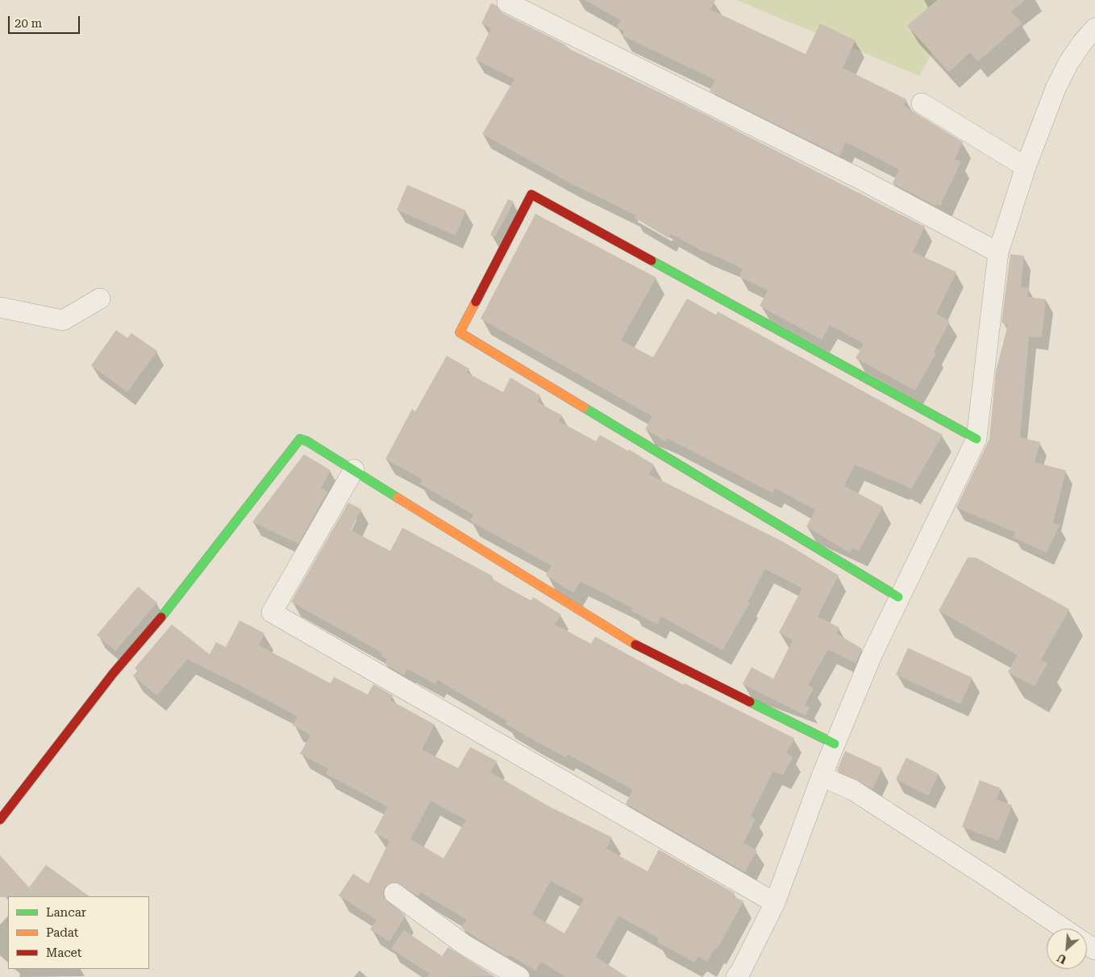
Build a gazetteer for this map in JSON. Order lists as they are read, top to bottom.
{
  "legend": ["Lancar", "Padat", "Macet"],
  "scale_bar": "20 m",
  "north": "bottom left"
}
